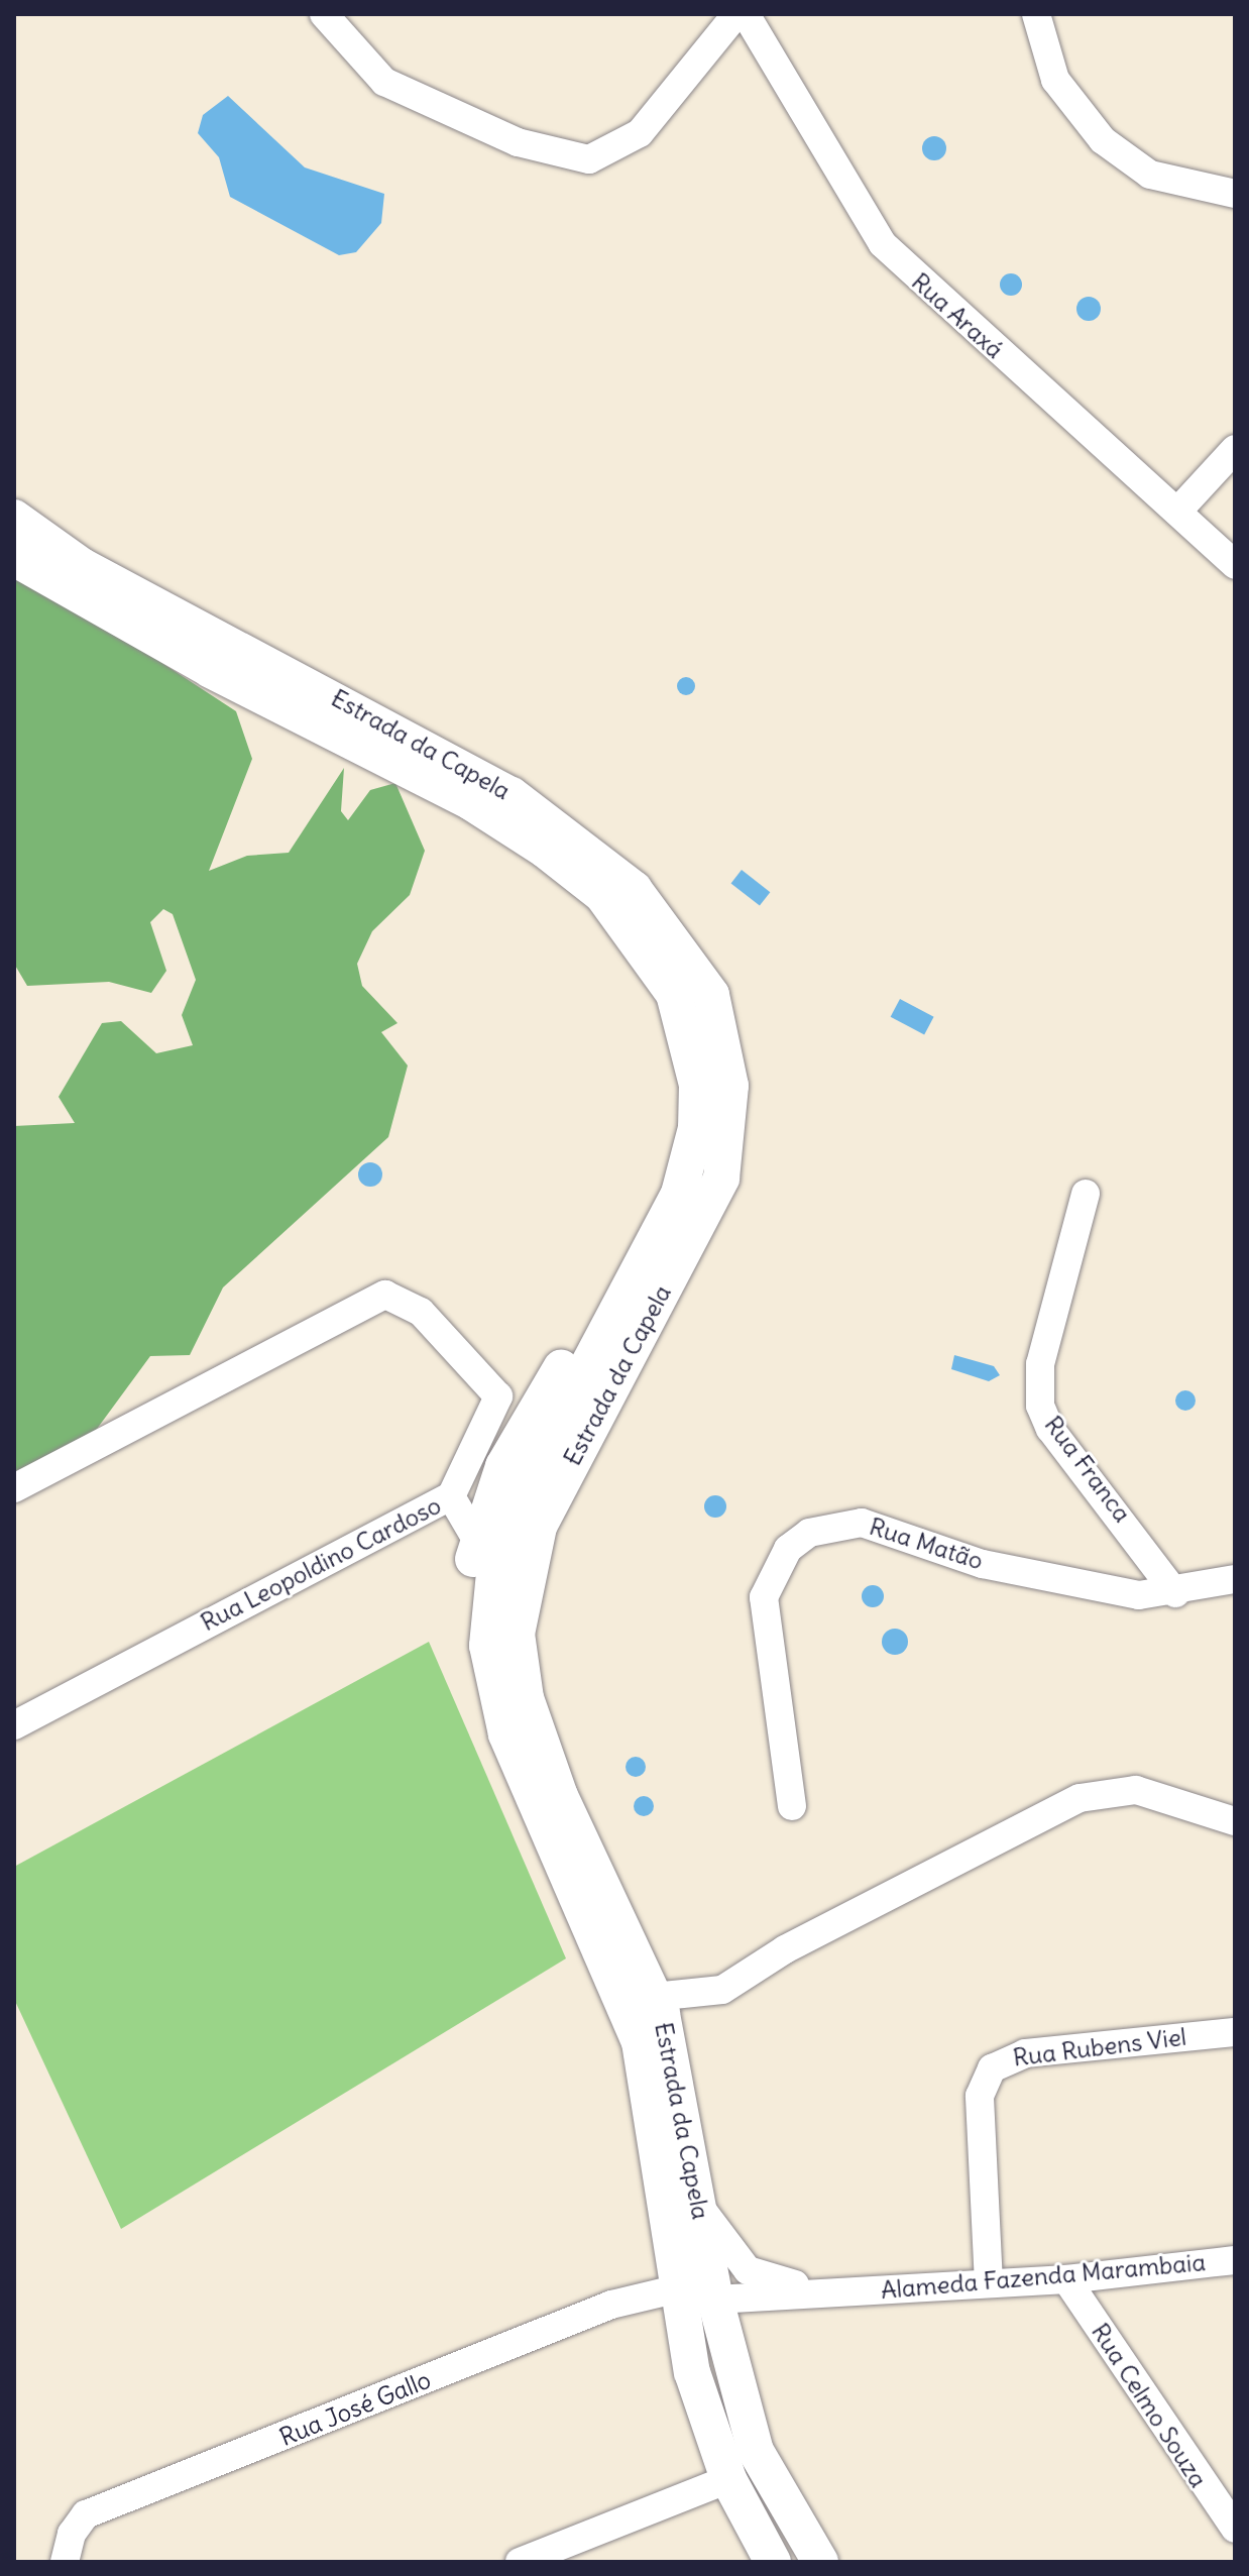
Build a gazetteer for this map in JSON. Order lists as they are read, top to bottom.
{
  "streets": {
    "main road": ["Estrada da Capela"],
    "street": [
      "Rua Araxá",
      "Rua Franca",
      "Rua Matão",
      "Rua Leopoldino Cardoso",
      "Rua Rubens Viel",
      "Alameda Fazenda Marambaia",
      "Rua Celmo Souza",
      "Rua José Gallo"
    ]
  },
  "crossings": [
    ["Estrada da Capela", "Alameda Fazenda Marambaia"],
    ["Estrada da Capela", "Rua José Gallo"],
    ["Rua Franca", "Rua Matão"],
    ["Rua Rubens Viel", "Alameda Fazenda Marambaia"],
    ["Alameda Fazenda Marambaia", "Rua Celmo Souza"]
  ]
}
